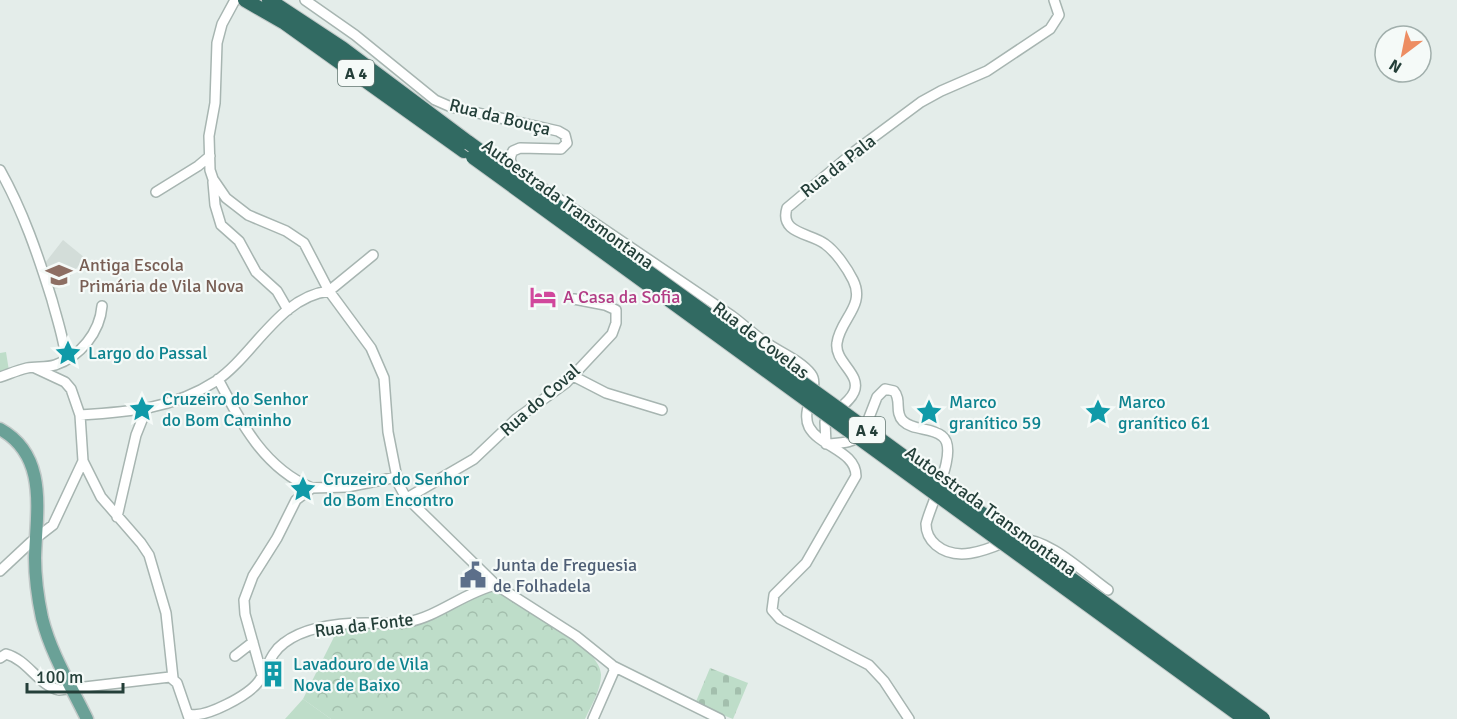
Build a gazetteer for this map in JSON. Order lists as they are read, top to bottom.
{
  "streets": {
    "highway": ["A 4", "Autoestrada Transmontana"],
    "street": [
      "Rua da Bouça",
      "Rua da Pala",
      "Rua de Covelas",
      "Rua do Coval",
      "Rua da Fonte"
    ]
  },
  "crossings": [
    ["Rua da Bouça", "Rua de Covelas"],
    ["Rua da Pala", "Rua de Covelas"]
  ],
  "places": {
    "school or university": ["Antiga Escola Primária de Vila Nova"],
    "hotel": ["A Casa da Sofia"],
    "place": [
      "Largo do Passal",
      "Cruzeiro do Senhor do Bom Caminho",
      "Marco granítico 59",
      "Marco granítico 61",
      "Cruzeiro do Senhor do Bom Encontro"
    ],
    "public building": ["Junta de Freguesia de Folhadela"],
    "building": ["Lavadouro de Vila Nova de Baixo"]
  },
  "scale_bar": "100 m",
  "north": "bottom left"
}
